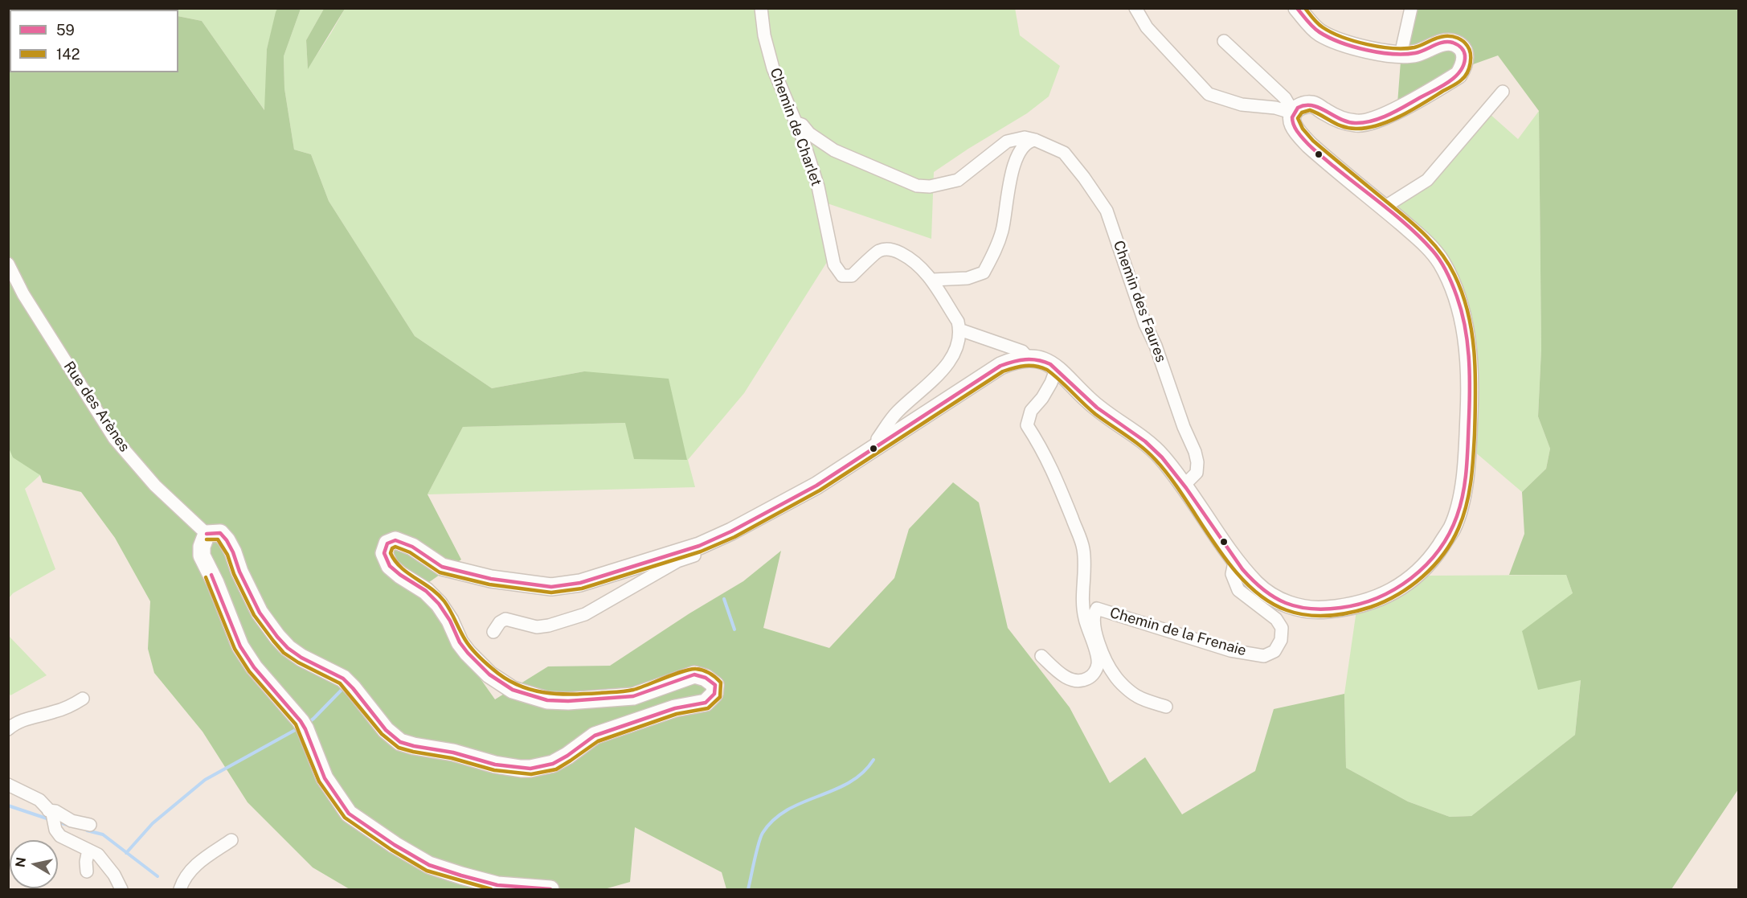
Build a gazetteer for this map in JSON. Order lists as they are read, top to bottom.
{
  "streets": {
    "street": [
      "Chemin de Charlet",
      "Chemin des Faures",
      "Rue des Arènes",
      "Chemin de la Frenaie"
    ]
  },
  "lines": ["transit line 59", "transit line 142"],
  "legend": ["59", "142"],
  "north": "left"
}
